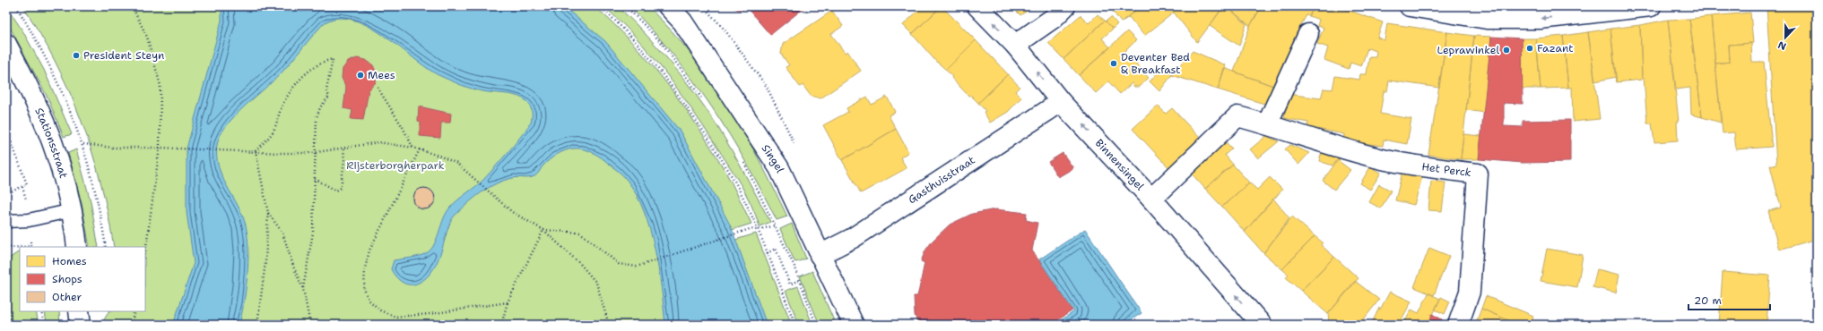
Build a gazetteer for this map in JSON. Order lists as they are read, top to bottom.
{
  "streets": {
    "street": [
      "Stationsstraat",
      "Singel",
      "Binnensingel",
      "Het Perck",
      "Gasthuisstraat"
    ]
  },
  "crossings": [
    ["Singel", "Gasthuisstraat"],
    ["Binnensingel", "Het Perck"],
    ["Binnensingel", "Gasthuisstraat"]
  ],
  "one_way": ["Binnensingel"],
  "parks": ["Rijsterborgherpark"],
  "places": [
    "Fazant",
    "Leprawinkel",
    "President Steyn",
    "Deventer Bed & Breakfast",
    "Mees"
  ],
  "legend": ["Homes", "Shops", "Other"],
  "scale_bar": "20 m",
  "north": "bottom"
}
